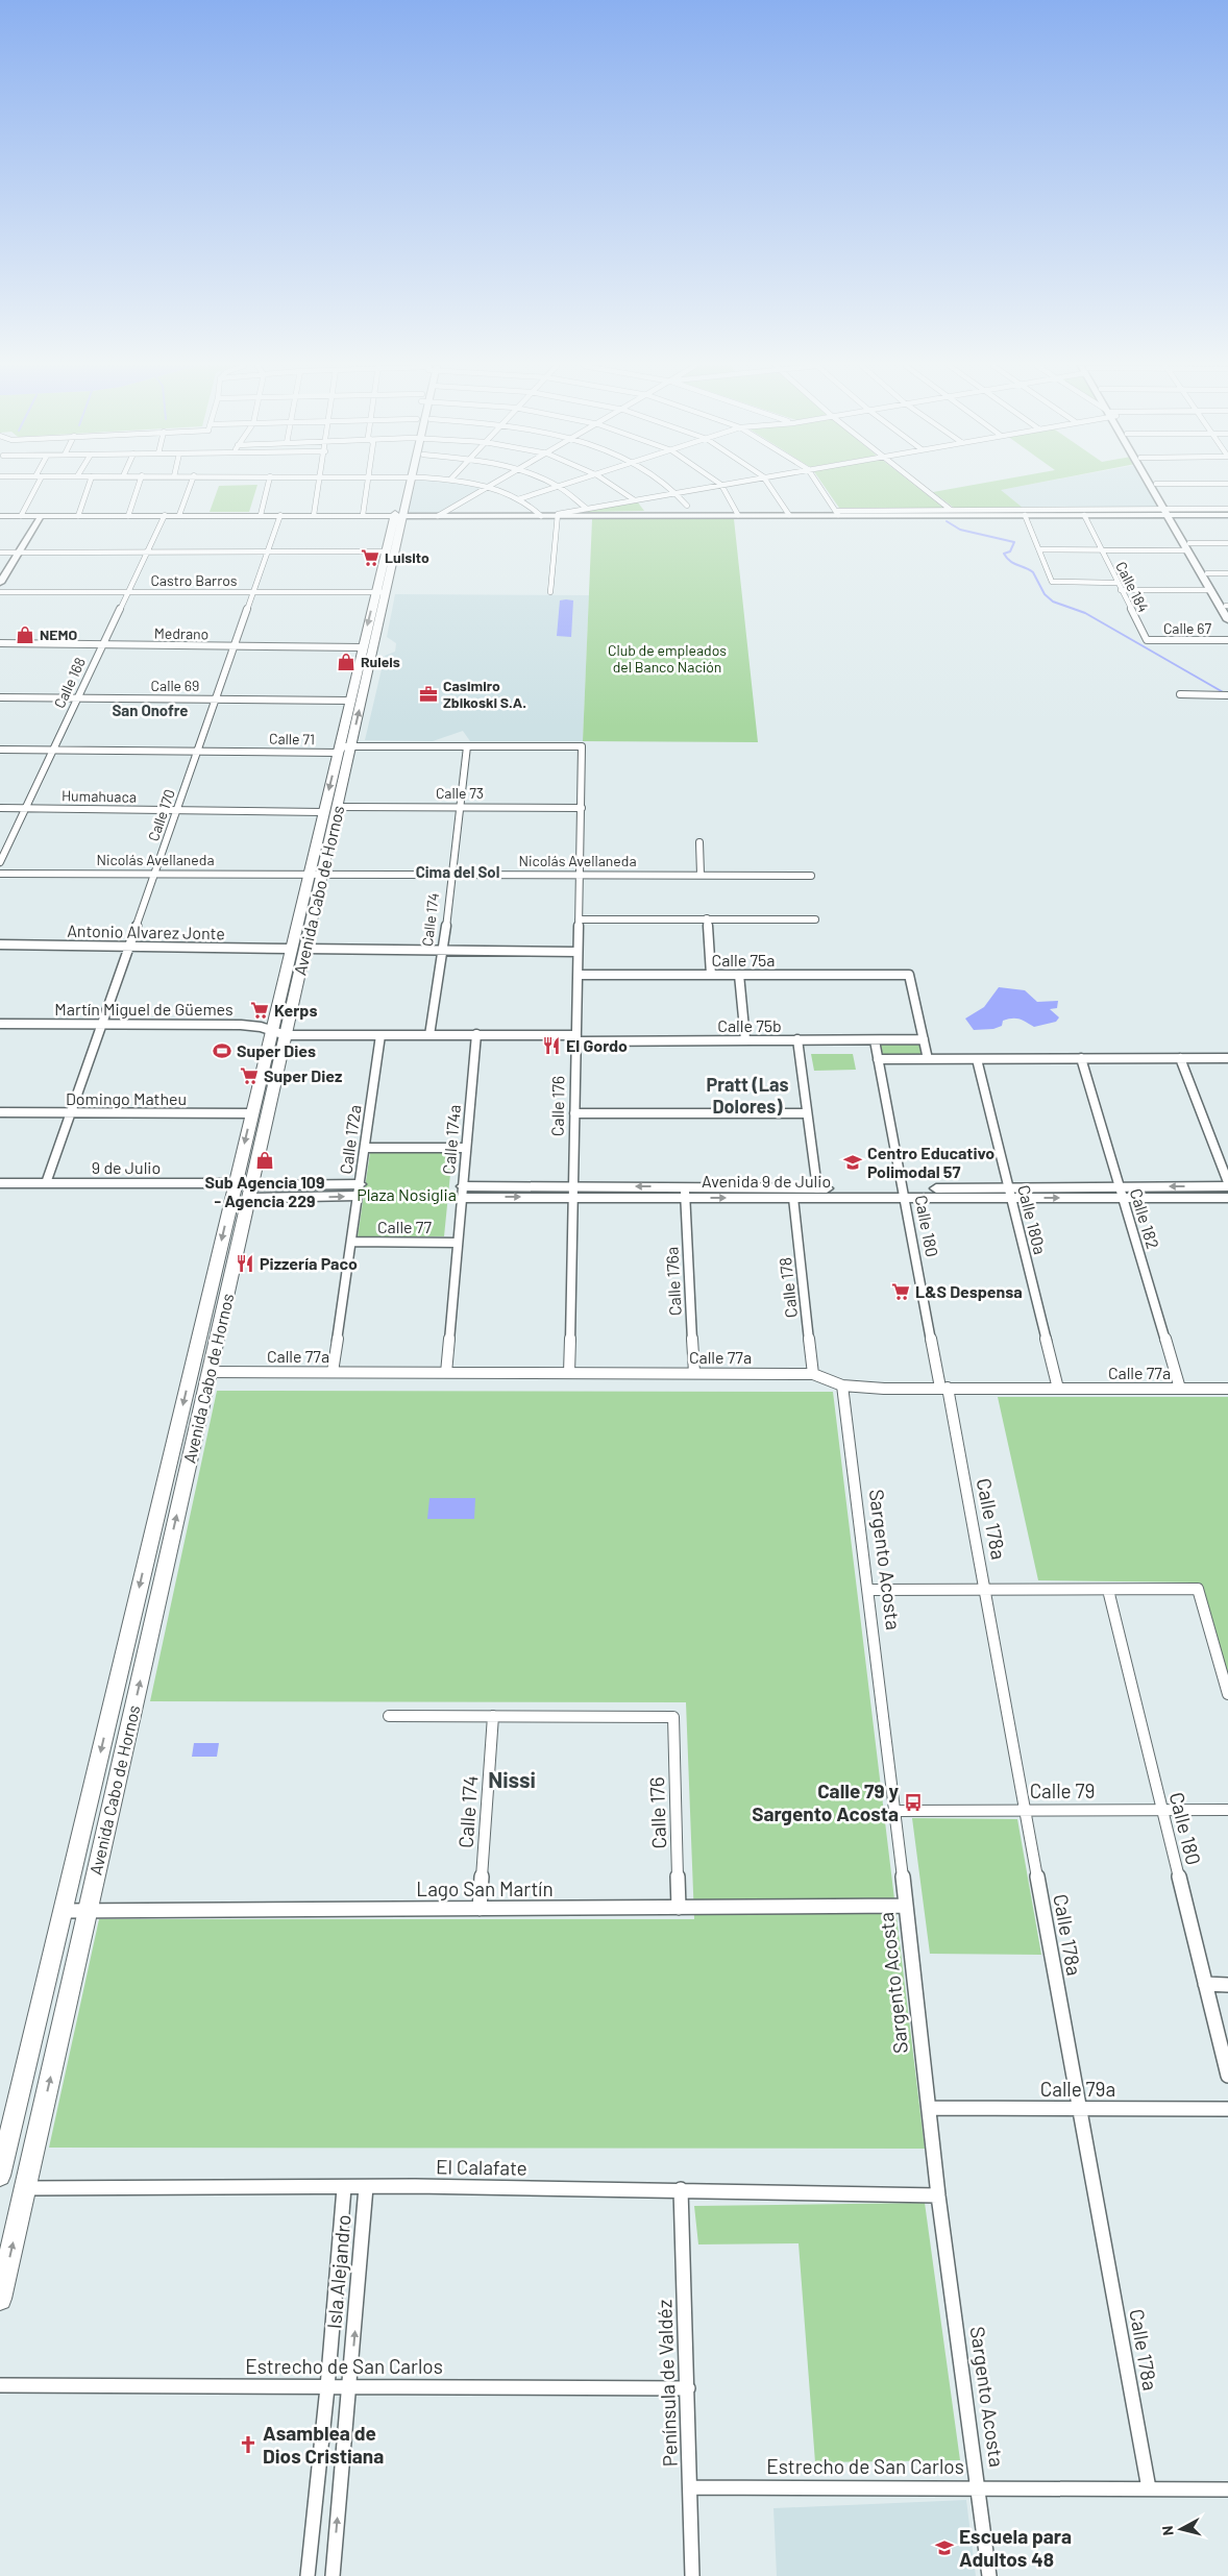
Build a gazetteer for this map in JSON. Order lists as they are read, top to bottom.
{
  "streets": {
    "main road": ["Avenida Cabo de Hornos", "Avenida 9 de Julio"],
    "street": [
      "Castro Barros",
      "Calle 184",
      "Calle 67",
      "Medrano",
      "Calle 168",
      "Calle 69",
      "Calle 71",
      "Calle 73",
      "Humahuaca",
      "Calle 170",
      "Nicolás Avellaneda",
      "Calle 174",
      "Antonio Alvarez Jonte",
      "Calle 75a",
      "Martín Miguel de Güemes",
      "Calle 75b",
      "Domingo Matheu",
      "Calle 176",
      "Calle 172a",
      "Calle 174a",
      "9 de Julio",
      "Calle 182",
      "Calle 180a",
      "Calle 180",
      "Calle 77",
      "Calle 176a",
      "Calle 178",
      "Calle 77a",
      "Calle 178a",
      "Sargento Acosta",
      "Calle 79",
      "Lago San Martín",
      "Calle 79a",
      "El Calafate",
      "Isla Alejandro",
      "Estrecho de San Carlos",
      "Península de Valdéz"
    ]
  },
  "crossings": [
    ["Castro Barros", "Calle 168"],
    ["Castro Barros", "Calle 170"],
    ["Castro Barros", "Avenida Cabo de Hornos"],
    ["Calle 184", "Calle 67"],
    ["Medrano", "Calle 168"],
    ["Medrano", "Calle 170"],
    ["Medrano", "Avenida Cabo de Hornos"],
    ["Calle 168", "Calle 69"],
    ["Calle 168", "Calle 71"],
    ["Calle 168", "Humahuaca"],
    ["Calle 69", "Calle 170"],
    ["Calle 69", "Avenida Cabo de Hornos"],
    ["Calle 71", "Calle 170"],
    ["Calle 71", "Avenida Cabo de Hornos"],
    ["Calle 71", "Calle 174"],
    ["Calle 71", "Calle 176"],
    ["Calle 73", "Avenida Cabo de Hornos"],
    ["Calle 73", "Calle 174"],
    ["Calle 73", "Calle 176"],
    ["Humahuaca", "Calle 170"],
    ["Humahuaca", "Avenida Cabo de Hornos"],
    ["Calle 170", "Nicolás Avellaneda"],
    ["Calle 170", "Antonio Alvarez Jonte"],
    ["Calle 170", "Martín Miguel de Güemes"],
    ["Calle 170", "Domingo Matheu"],
    ["Calle 170", "9 de Julio"],
    ["Nicolás Avellaneda", "Avenida Cabo de Hornos"],
    ["Nicolás Avellaneda", "Calle 174"],
    ["Nicolás Avellaneda", "Calle 176"],
    ["Avenida Cabo de Hornos", "Antonio Alvarez Jonte"],
    ["Avenida Cabo de Hornos", "Martín Miguel de Güemes"],
    ["Avenida Cabo de Hornos", "Calle 75b"],
    ["Avenida Cabo de Hornos", "Domingo Matheu"],
    ["Avenida Cabo de Hornos", "9 de Julio"],
    ["Avenida Cabo de Hornos", "Calle 77a"],
    ["Avenida Cabo de Hornos", "Lago San Martín"],
    ["Avenida Cabo de Hornos", "El Calafate"],
    ["Calle 174", "Calle 75b"],
    ["Calle 174", "Calle 176"],
    ["Calle 174", "Lago San Martín"],
    ["Calle 75a", "Calle 75b"],
    ["Calle 75a", "Calle 176"],
    ["Martín Miguel de Güemes", "Calle 75b"],
    ["Calle 75b", "Calle 176"],
    ["Calle 75b", "Calle 172a"],
    ["Calle 75b", "Calle 174a"],
    ["Calle 75b", "Calle 180"],
    ["Calle 176", "Avenida 9 de Julio"],
    ["Calle 176", "Calle 77a"],
    ["Calle 176", "Lago San Martín"],
    ["Calle 172a", "Calle 77"],
    ["Calle 172a", "Calle 77a"],
    ["Calle 174a", "Avenida 9 de Julio"],
    ["Calle 174a", "Calle 77"],
    ["Calle 174a", "Calle 77a"],
    ["Avenida 9 de Julio", "Calle 182"],
    ["Avenida 9 de Julio", "Calle 180a"],
    ["Avenida 9 de Julio", "Calle 180"],
    ["Avenida 9 de Julio", "Calle 176a"],
    ["Avenida 9 de Julio", "Calle 178"],
    ["Calle 182", "Calle 77a"],
    ["Calle 180a", "Calle 77a"],
    ["Calle 180", "Calle 77a"],
    ["Calle 180", "Calle 178a"],
    ["Calle 180", "Calle 79"],
    ["Calle 176a", "Calle 77a"],
    ["Calle 178", "Calle 77a"],
    ["Calle 77a", "Calle 178a"],
    ["Calle 77a", "Sargento Acosta"],
    ["Calle 178a", "Calle 79"],
    ["Calle 178a", "Calle 79a"],
    ["Calle 178a", "Estrecho de San Carlos"],
    ["Sargento Acosta", "Calle 79"],
    ["Sargento Acosta", "Lago San Martín"],
    ["Sargento Acosta", "Calle 79a"],
    ["Sargento Acosta", "El Calafate"],
    ["Sargento Acosta", "Estrecho de San Carlos"],
    ["El Calafate", "Isla Alejandro"],
    ["El Calafate", "Península de Valdéz"],
    ["Isla Alejandro", "Estrecho de San Carlos"],
    ["Estrecho de San Carlos", "Península de Valdéz"]
  ],
  "districts": [
    "San Onofre",
    "Cima del Sol",
    "Pratt (Las Dolores)",
    "Nissi"
  ],
  "parks": ["Club de empleados del Banco Nación", "Plaza Nosiglia"],
  "places": {
    "supermarket": [
      "Luisito",
      "Kerps",
      "Super Diez",
      "L&S Despensa"
    ],
    "shop": ["NEMO", "Ruleis", "Sub Agencia 109 - Agencia 229"],
    "office": ["Casimiro Zbikoski S.A."],
    "restaurant": ["El Gordo", "Pizzería Paco"],
    "sports": ["Super Dies"],
    "school or university": ["Centro Educativo Polimodal 57", "Escuela para Adultos 48"],
    "bus stop": ["Calle 79 y Sargento Acosta"],
    "church": ["Asamblea de Dios Cristiana"]
  },
  "north": "left"
}
